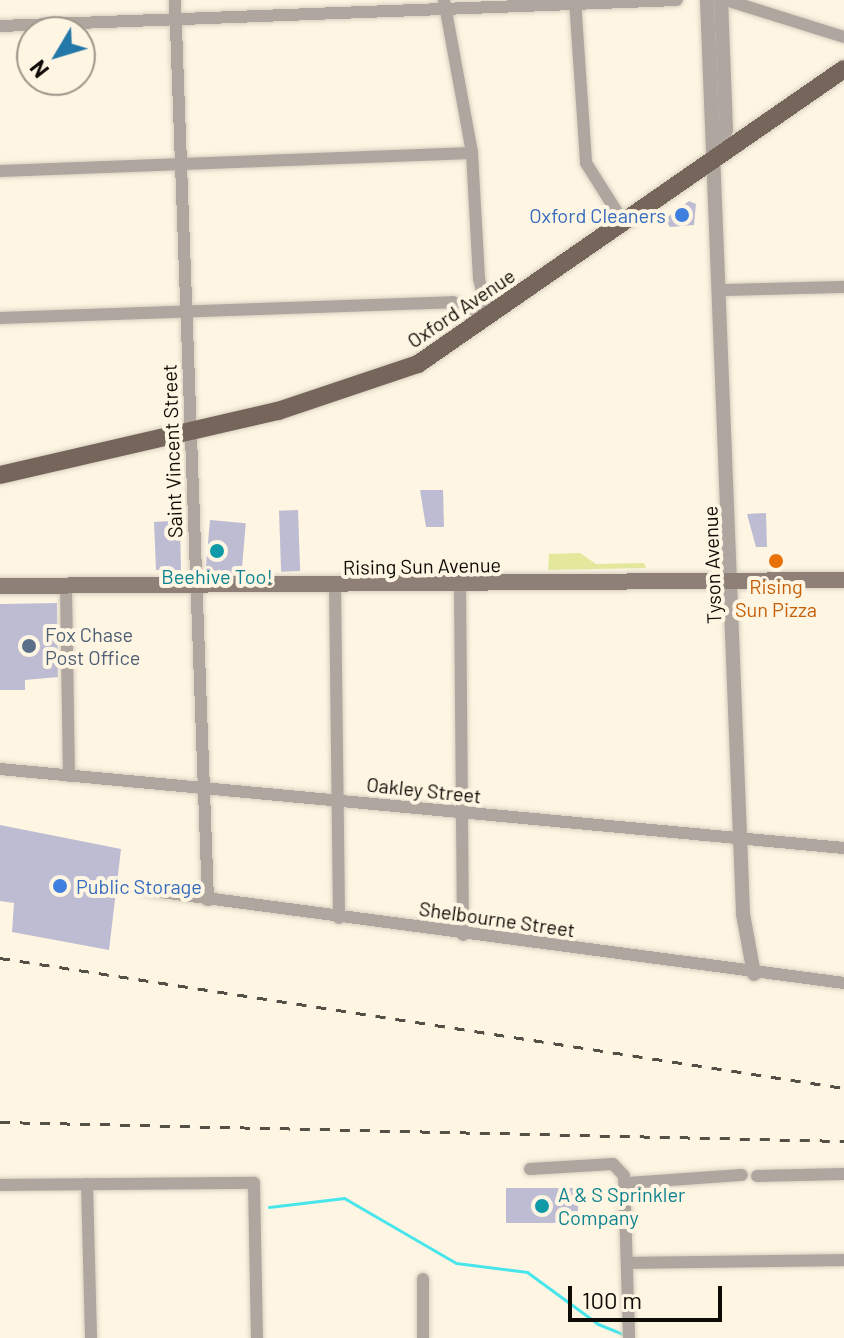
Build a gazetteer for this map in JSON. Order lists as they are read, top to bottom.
{
  "streets": {
    "main road": ["Oxford Avenue", "Rising Sun Avenue"],
    "street": [
      "Saint Vincent Street",
      "Tyson Avenue",
      "Oakley Street",
      "Shelbourne Street"
    ]
  },
  "crossings": [
    ["Oxford Avenue", "Saint Vincent Street"],
    ["Oxford Avenue", "Tyson Avenue"],
    ["Saint Vincent Street", "Rising Sun Avenue"],
    ["Saint Vincent Street", "Oakley Street"],
    ["Saint Vincent Street", "Shelbourne Street"],
    ["Tyson Avenue", "Rising Sun Avenue"],
    ["Tyson Avenue", "Oakley Street"],
    ["Tyson Avenue", "Shelbourne Street"]
  ],
  "places": [
    "Oxford Cleaners",
    "Beehive Too!",
    "Rising Sun Pizza",
    "Fox Chase Post Office",
    "Public Storage",
    "A & S Sprinkler Company"
  ],
  "scale_bar": "100 m",
  "north": "bottom left"
}
